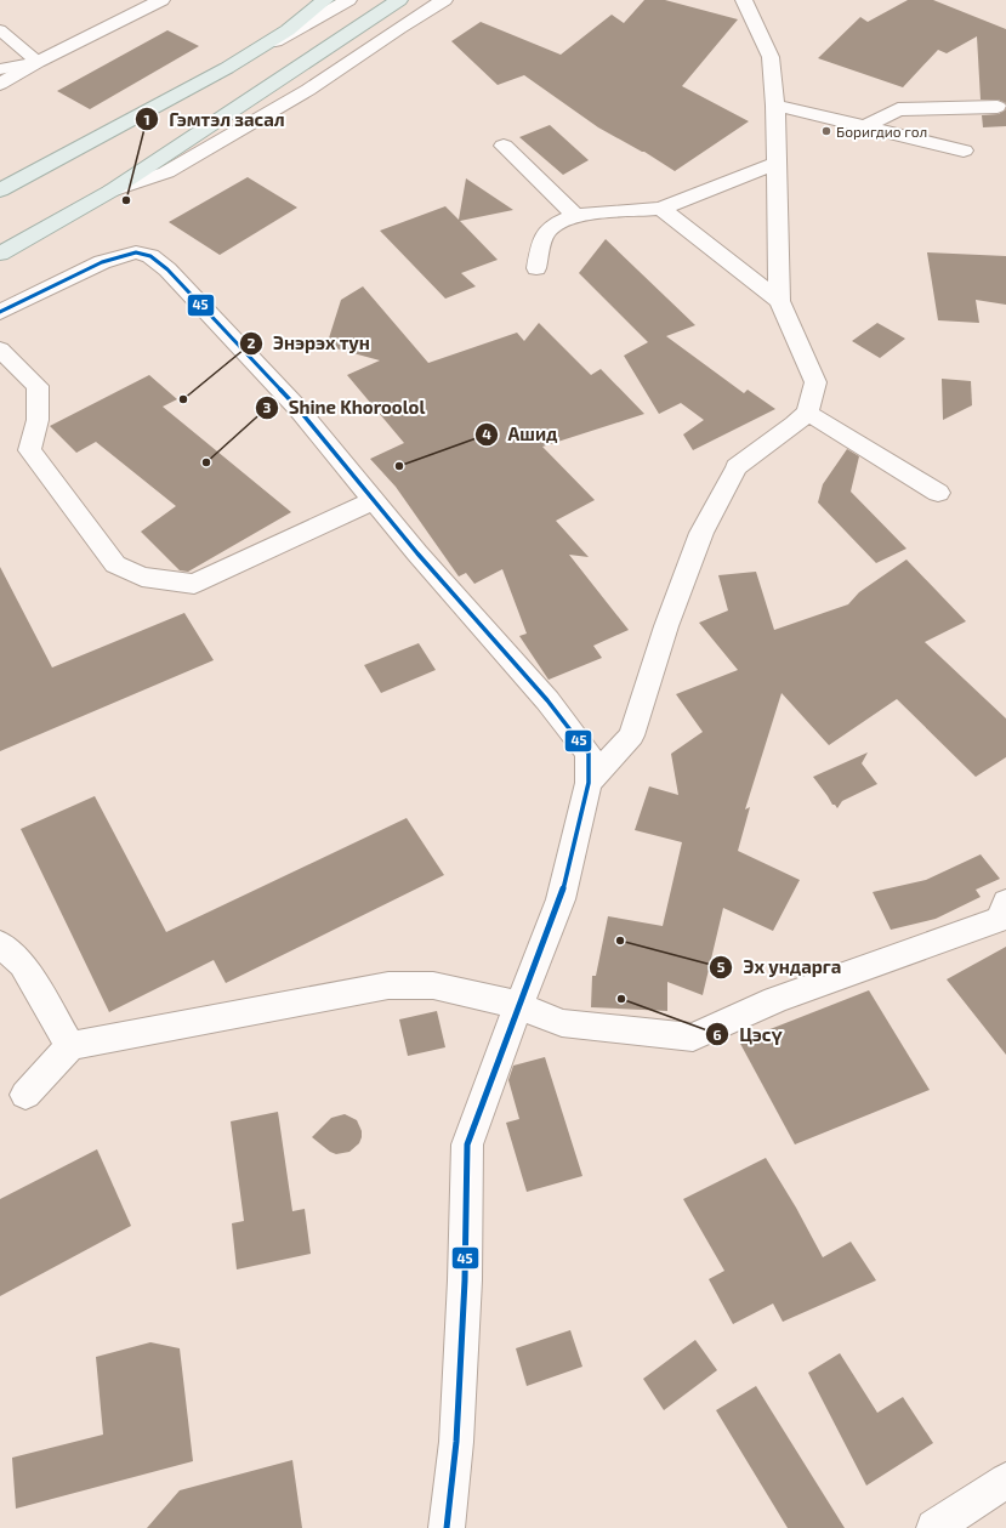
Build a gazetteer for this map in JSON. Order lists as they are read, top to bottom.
{
  "places": [
    "Боригдио гол",
    "Гэмтэл засал",
    "Энэрэх тун",
    "Shine Khoroolol",
    "Ашид",
    "Эх ундарга",
    "Цэсү"
  ],
  "lines": ["transit line 45"]
}
